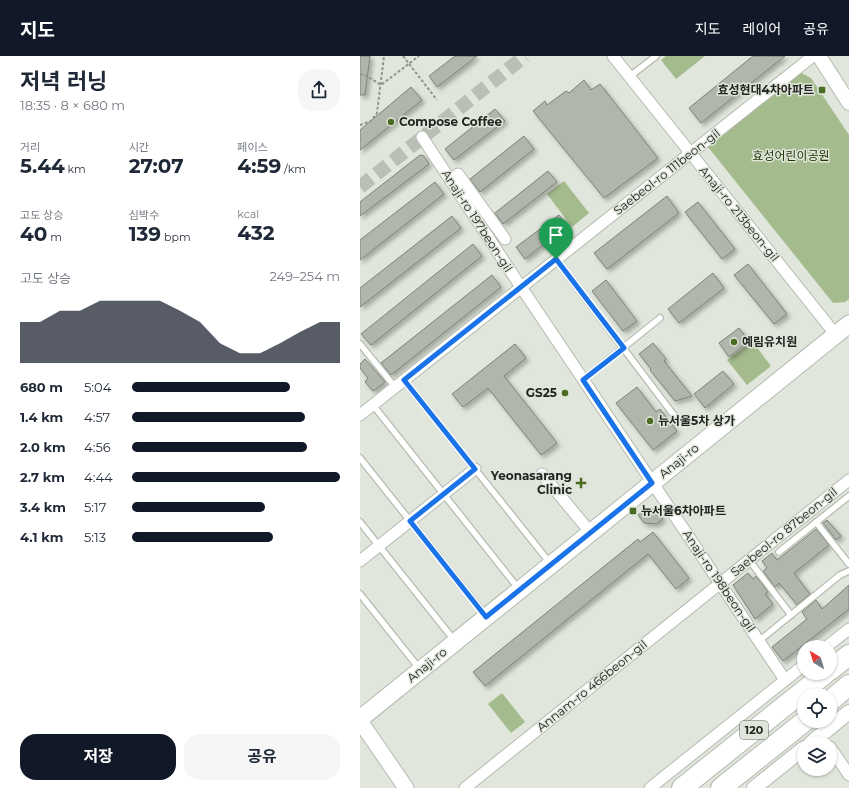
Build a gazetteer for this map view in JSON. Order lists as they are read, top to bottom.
{
  "streets": {
    "highway": ["120"],
    "main road": ["Anaji-ro"],
    "street": [
      "Saebeol-ro 111beon-gil",
      "Anaji-ro 213beon-gil",
      "Anaji-ro 197beon-gil",
      "Saebeol-ro 87beon-gil",
      "Anaji-ro 198beon-gil",
      "Annam-ro 466beon-gil"
    ]
  },
  "crossings": [
    ["Saebeol-ro 111beon-gil", "Anaji-ro 213beon-gil"],
    ["Saebeol-ro 111beon-gil", "Anaji-ro 197beon-gil"],
    ["Anaji-ro 213beon-gil", "Anaji-ro"],
    ["Anaji-ro 197beon-gil", "Anaji-ro"],
    ["Anaji-ro 197beon-gil", "Anaji-ro 198beon-gil"],
    ["Anaji-ro", "Anaji-ro 198beon-gil"],
    ["Saebeol-ro 87beon-gil", "Anaji-ro 198beon-gil"],
    ["Saebeol-ro 87beon-gil", "Annam-ro 466beon-gil"],
    ["Anaji-ro 198beon-gil", "Annam-ro 466beon-gil"]
  ],
  "parks": ["효성어린이공원"],
  "places": {
    "transit": ["효성현대4차아파트", "뉴서울6차아파트"],
    "other": [
      "Compose Coffee",
      "예림유치원",
      "GS25",
      "뉴서울5차 상가"
    ],
    "health": ["Yeonasarang Clinic"]
  },
  "north": "top left",
  "page": {
    "header": "지도",
    "nav": ["지도", "레이어", "공유"],
    "heading": ["저녁 러닝", "18:35 · 8 × 680 m"],
    "stats": [
      ["거리", "5.44 km"],
      ["시간", "27:07"],
      ["페이스", "4:59 /km"],
      ["고도 상승", "40 m"],
      ["심박수", "139 bpm"],
      ["kcal", "432"]
    ],
    "chart": ["고도 상승", "249–254 m"],
    "list": [
      {
        "name": "680 m",
        "note": "5:04"
      },
      {
        "name": "1.4 km",
        "note": "4:57"
      },
      {
        "name": "2.0 km",
        "note": "4:56"
      },
      {
        "name": "2.7 km",
        "note": "4:44"
      },
      {
        "name": "3.4 km",
        "note": "5:17"
      },
      {
        "name": "4.1 km",
        "note": "5:13"
      }
    ],
    "buttons": ["저장", "공유"]
  }
}
